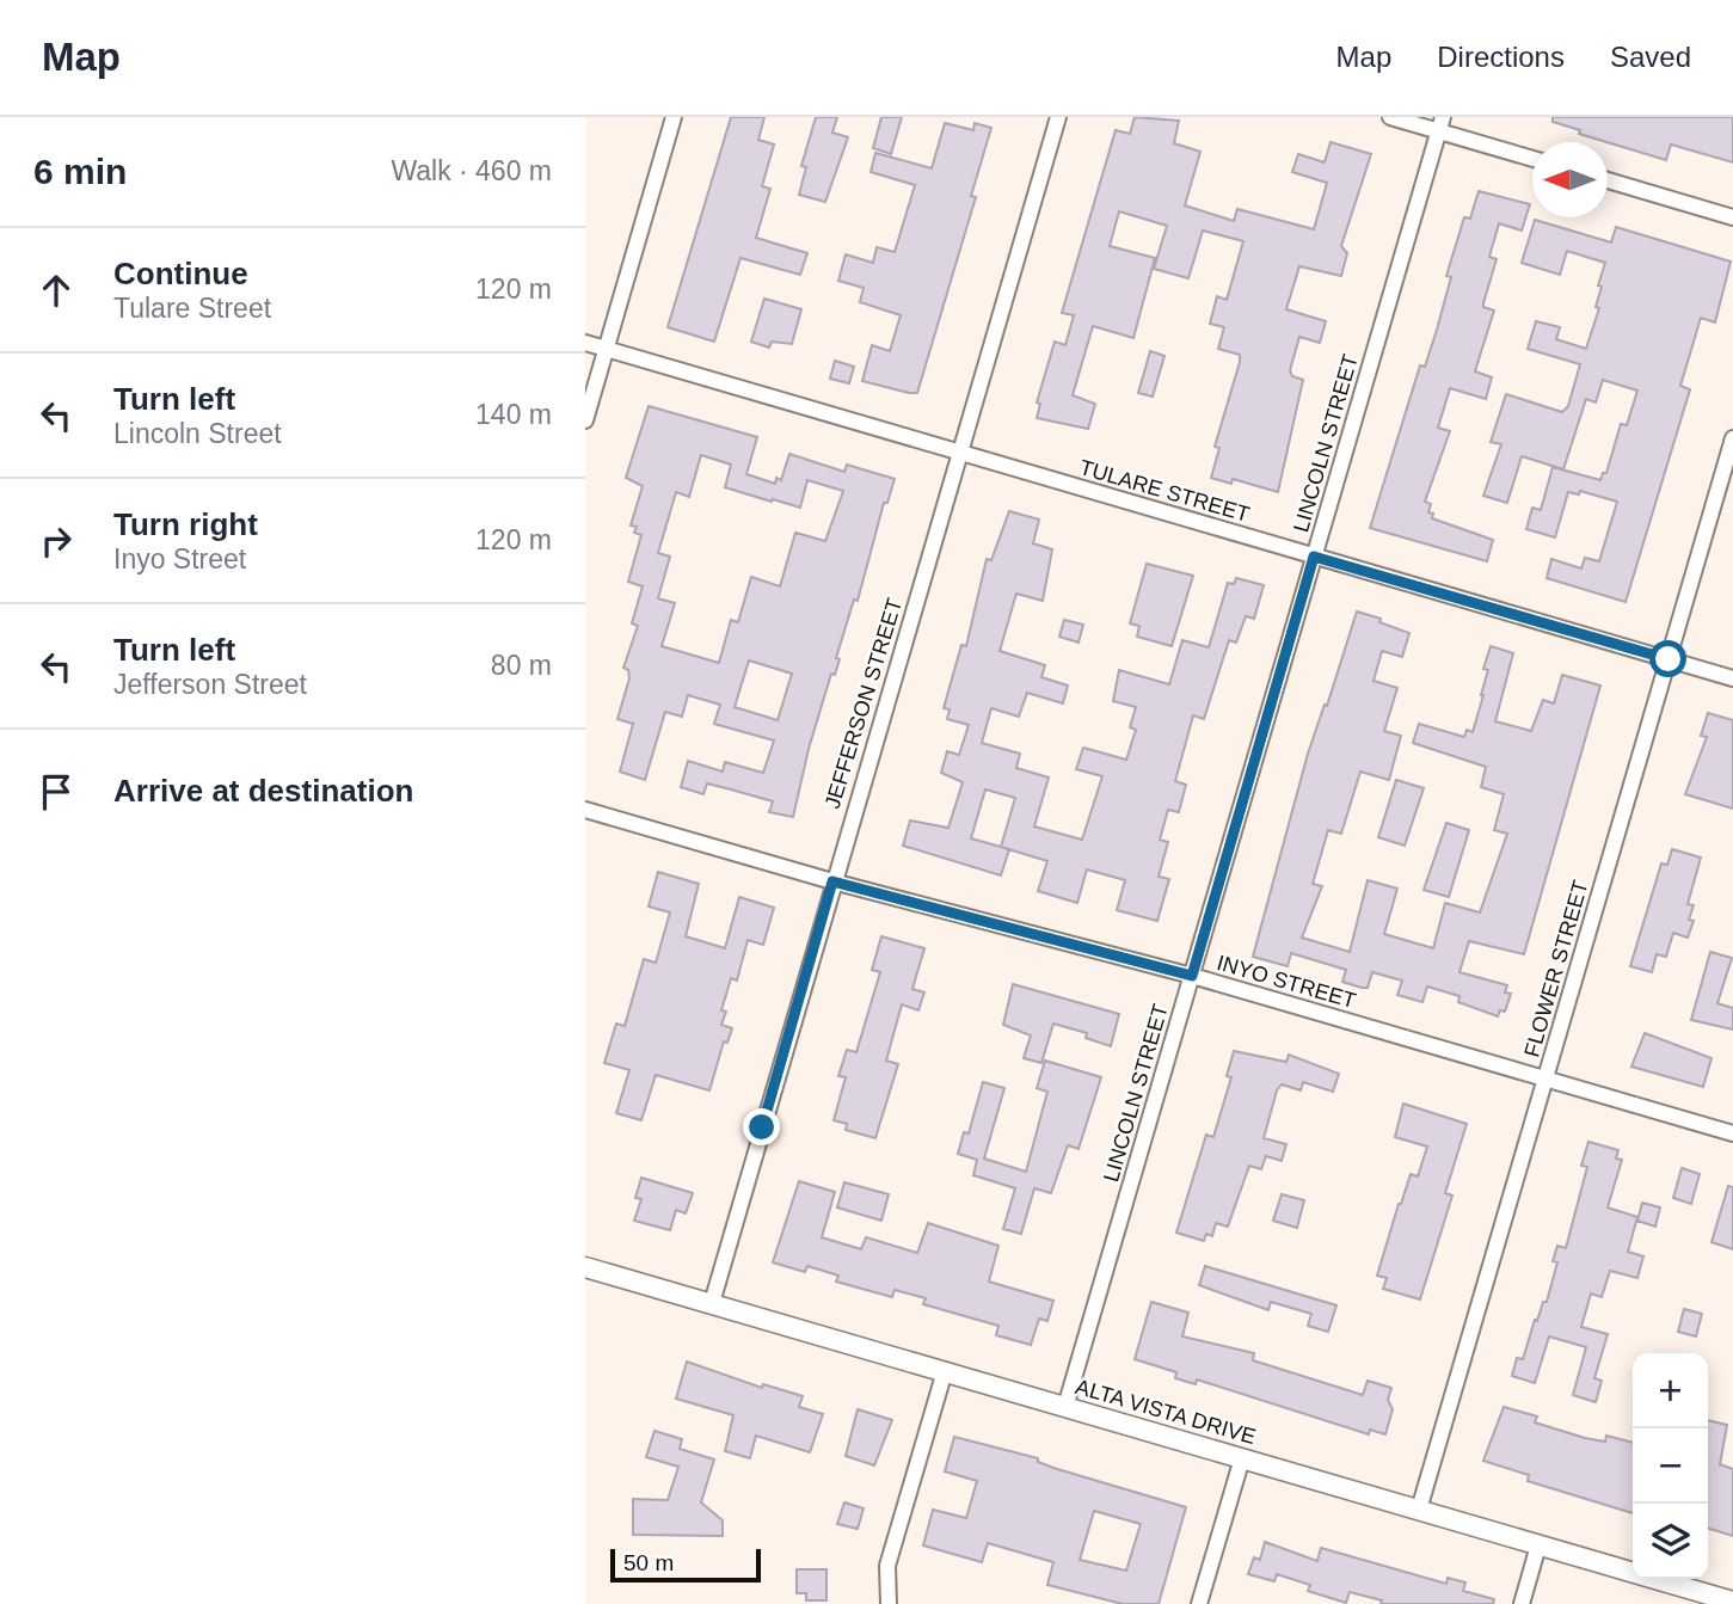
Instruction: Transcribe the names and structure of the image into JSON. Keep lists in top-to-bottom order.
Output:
{
  "streets": {
    "street": [
      "LINCOLN STREET",
      "TULARE STREET",
      "JEFFERSON STREET",
      "FLOWER STREET",
      "INYO STREET",
      "ALTA VISTA DRIVE"
    ]
  },
  "crossings": [
    ["LINCOLN STREET", "TULARE STREET"],
    ["LINCOLN STREET", "INYO STREET"],
    ["LINCOLN STREET", "ALTA VISTA DRIVE"],
    ["TULARE STREET", "JEFFERSON STREET"],
    ["TULARE STREET", "FLOWER STREET"],
    ["JEFFERSON STREET", "INYO STREET"],
    ["JEFFERSON STREET", "ALTA VISTA DRIVE"],
    ["FLOWER STREET", "INYO STREET"],
    ["FLOWER STREET", "ALTA VISTA DRIVE"]
  ],
  "scale_bar": "50 m",
  "north": "left",
  "page": {
    "header": "Map",
    "nav": ["Map", "Directions", "Saved"],
    "heading": ["6 min", "Walk · 460 m"],
    "list": [
      ["Continue", "Tulare Street", "120 m"],
      ["Turn left", "Lincoln Street", "140 m"],
      ["Turn right", "Inyo Street", "120 m"],
      ["Turn left", "Jefferson Street", "80 m"],
      "Arrive at destination"
    ],
    "map_buttons": ["+", "−"],
    "scale": "50 m"
  }
}
